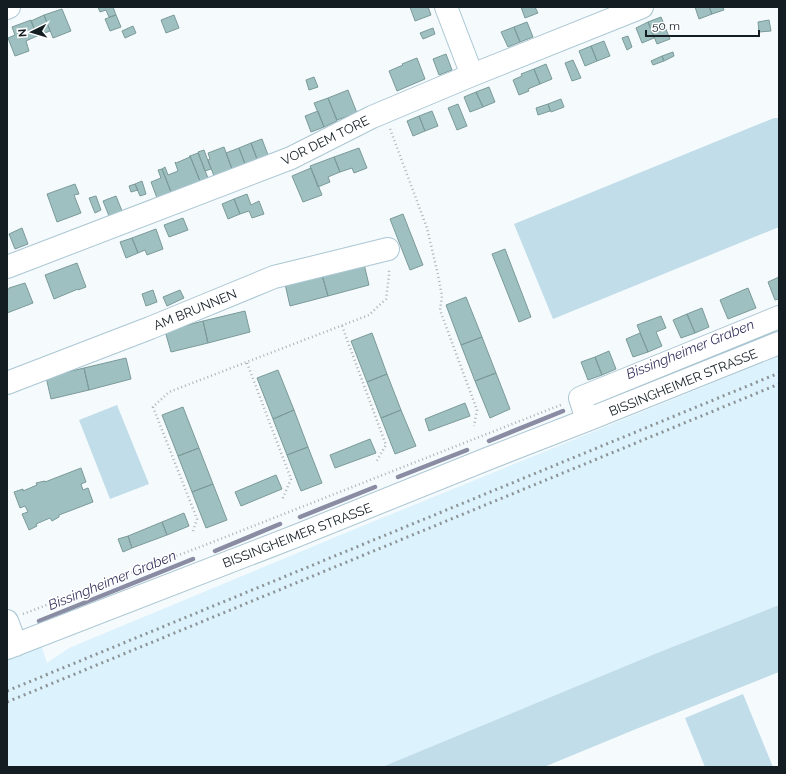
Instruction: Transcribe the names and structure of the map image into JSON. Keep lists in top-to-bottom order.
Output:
{
  "streets": {
    "street": ["VOR DEM TORE", "AM BRUNNEN", "BISSINGHEIMER STRASSE"]
  },
  "water": ["Bissingheimer Graben"],
  "scale_bar": "50 m",
  "north": "left"
}
